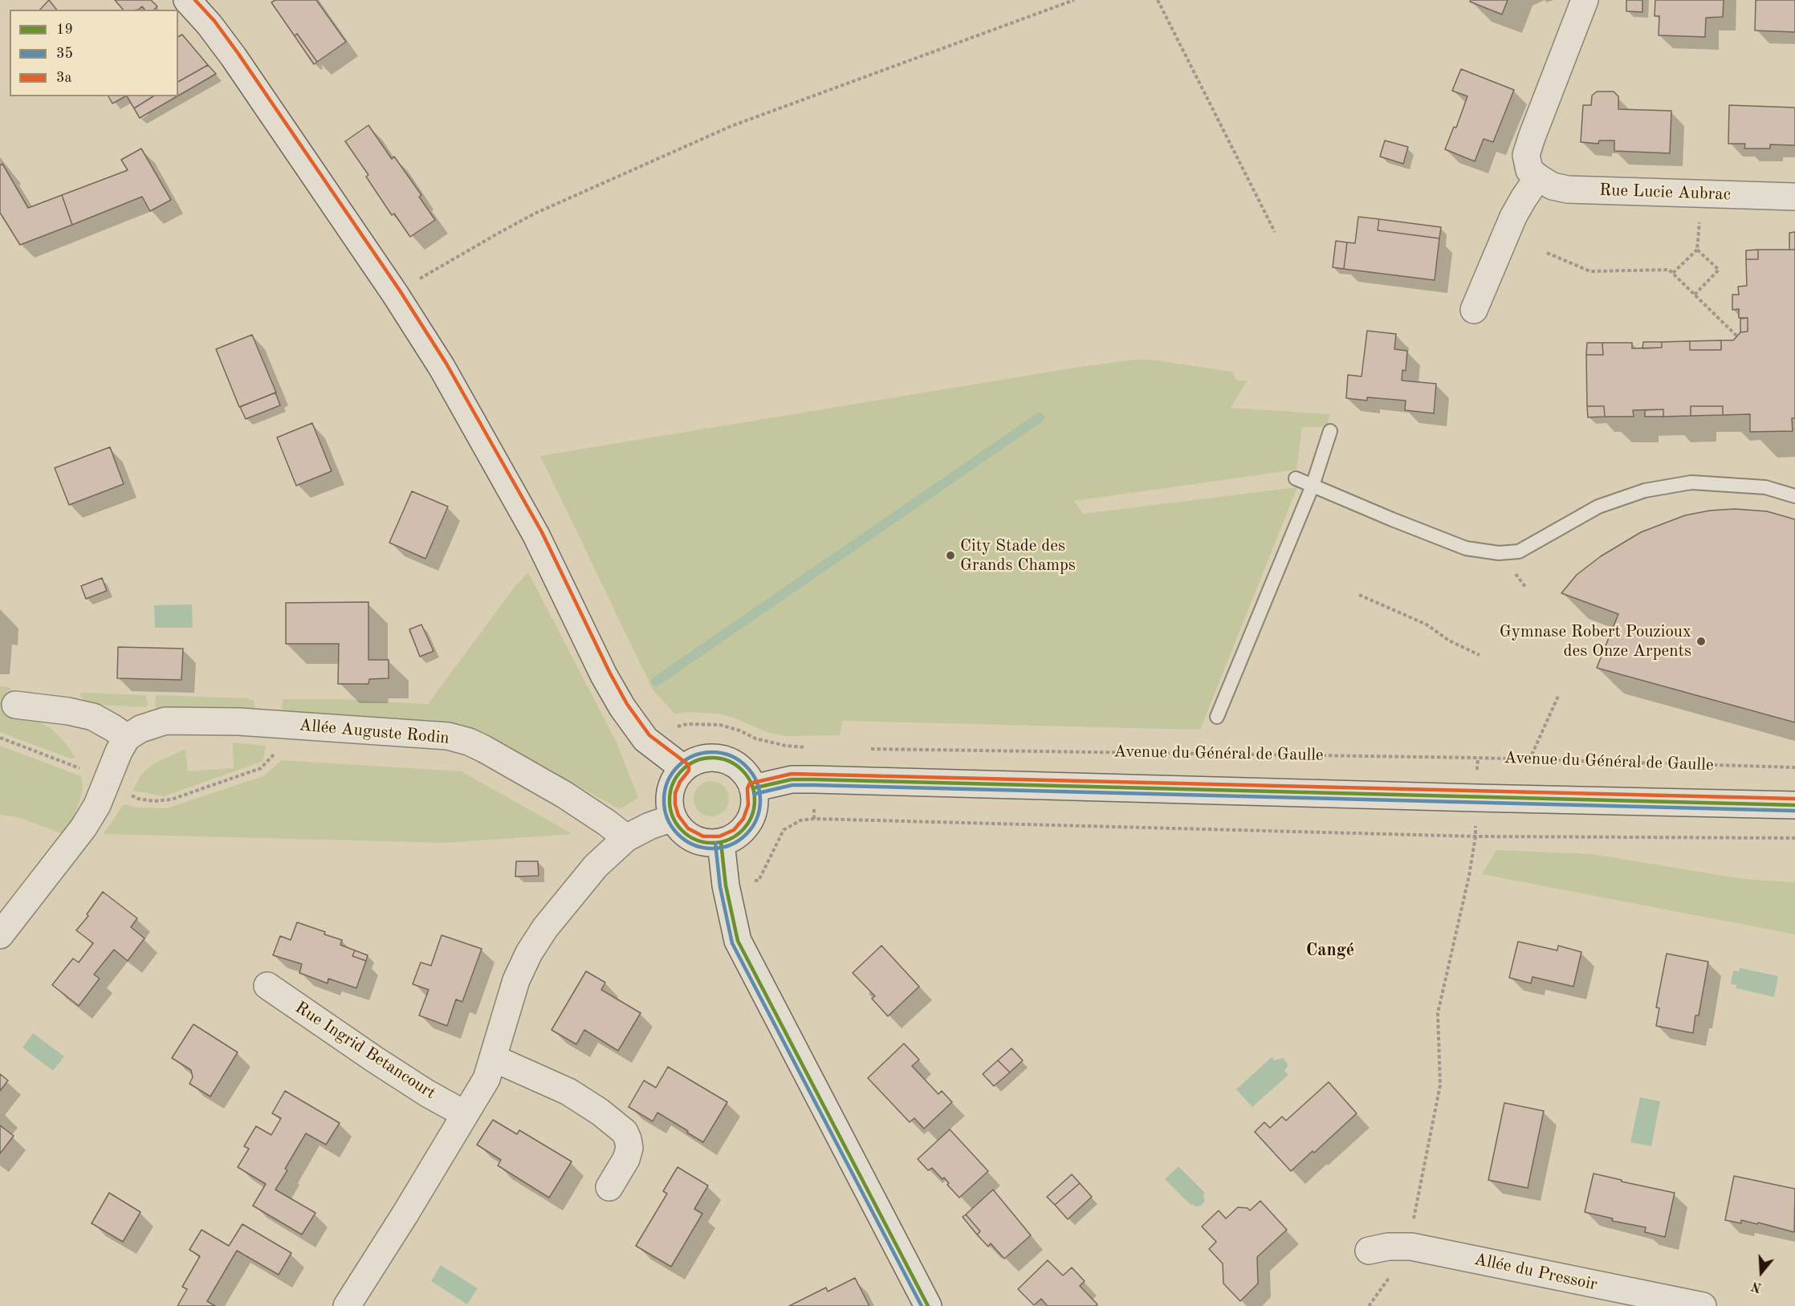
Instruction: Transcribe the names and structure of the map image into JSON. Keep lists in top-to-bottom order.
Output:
{
  "streets": {
    "street": [
      "Rue Lucie Aubrac",
      "Allée Auguste Rodin",
      "Rue Ingrid Betancourt",
      "Allée du Pressoir"
    ],
    "path": ["Avenue du Général de Gaulle"]
  },
  "districts": ["Cangé"],
  "places": ["City Stade des Grands Champs", "Gymnase Robert Pouzioux des Onze Arpents"],
  "lines": ["transit line 3a", "transit line 35", "transit line 19"],
  "legend": ["19", "35", "3a"],
  "north": "bottom"
}
